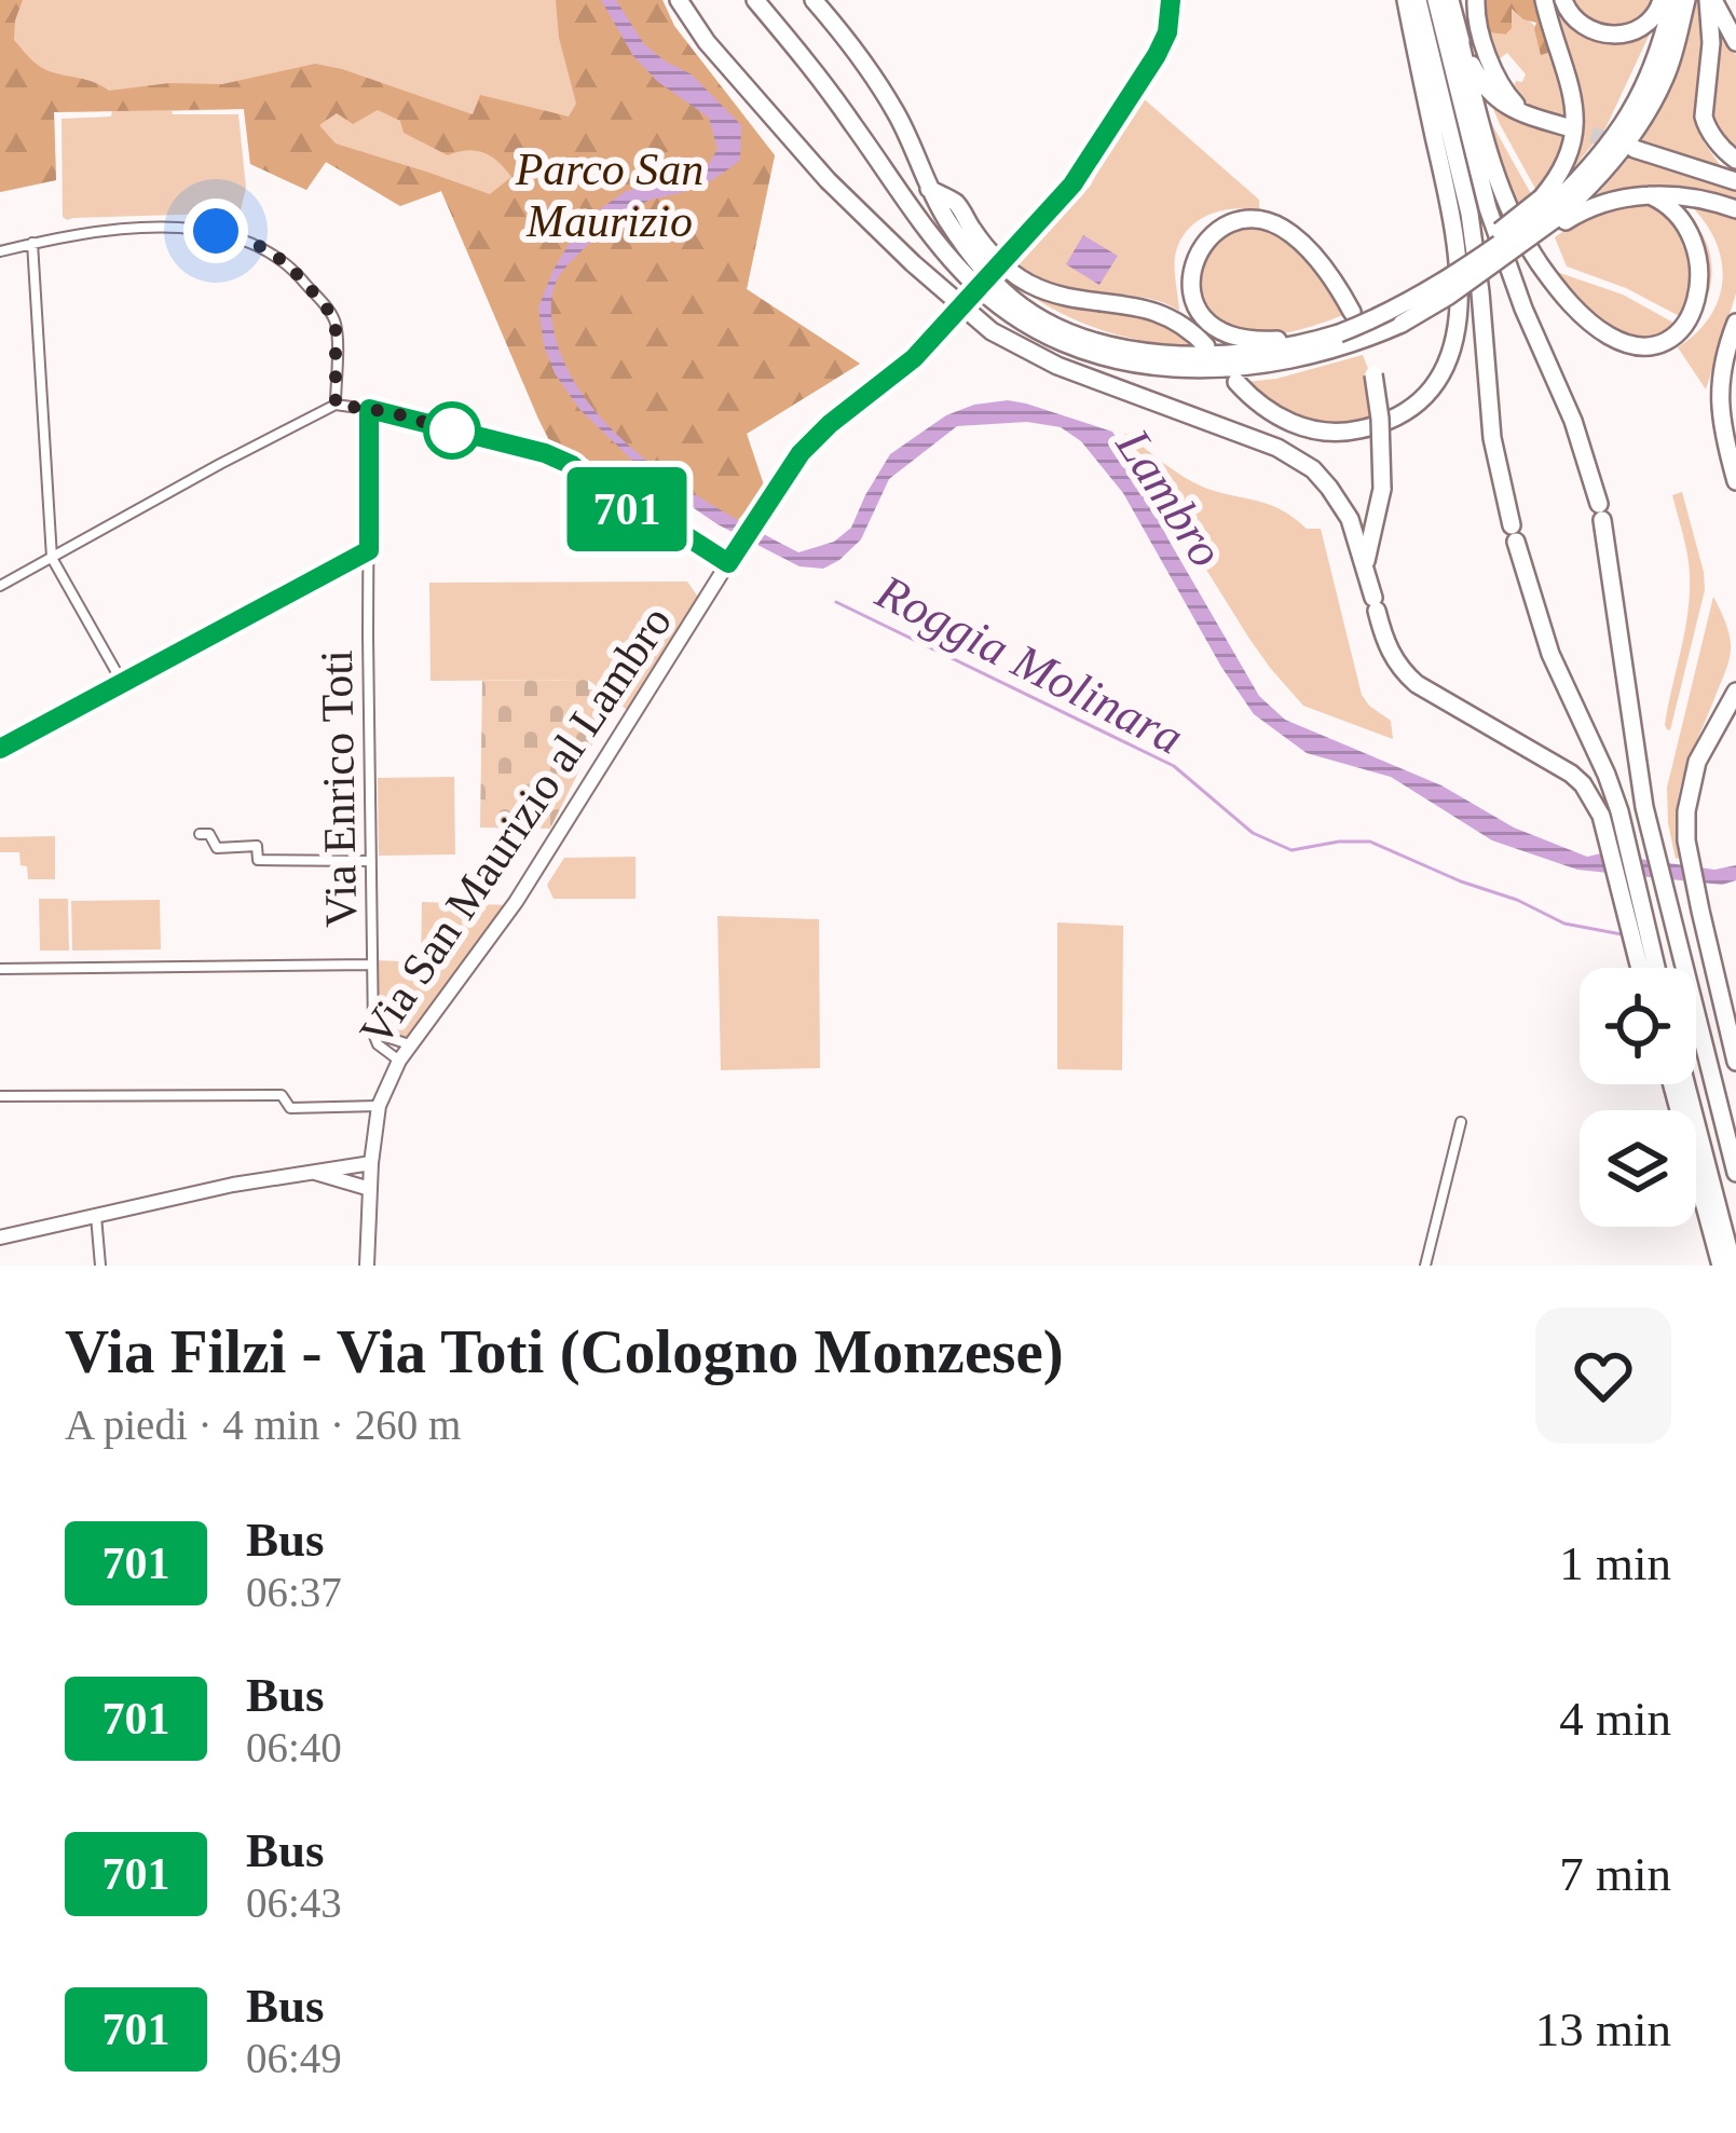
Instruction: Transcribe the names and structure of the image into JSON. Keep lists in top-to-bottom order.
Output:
{
  "streets": {
    "main road": ["Via San Maurizio al Lambro"],
    "street": ["Via Enrico Toti"]
  },
  "crossings": [
    ["Via Enrico Toti", "Via San Maurizio al Lambro"]
  ],
  "water": ["Lambro", "Roggia Molinara"],
  "parks": ["Parco San Maurizio"],
  "lines": ["bus line 701"],
  "page": {
    "on_map": "701",
    "heading": ["Via Filzi - Via Toti (Cologno Monzese)", "A piedi · 4 min · 260 m"],
    "list": [
      {
        "mark": "701",
        "name": "Bus",
        "note": "06:37",
        "value": "1 min"
      },
      {
        "mark": "701",
        "name": "Bus",
        "note": "06:40",
        "value": "4 min"
      },
      {
        "mark": "701",
        "name": "Bus",
        "note": "06:43",
        "value": "7 min"
      },
      {
        "mark": "701",
        "name": "Bus",
        "note": "06:49",
        "value": "13 min"
      }
    ]
  }
}
